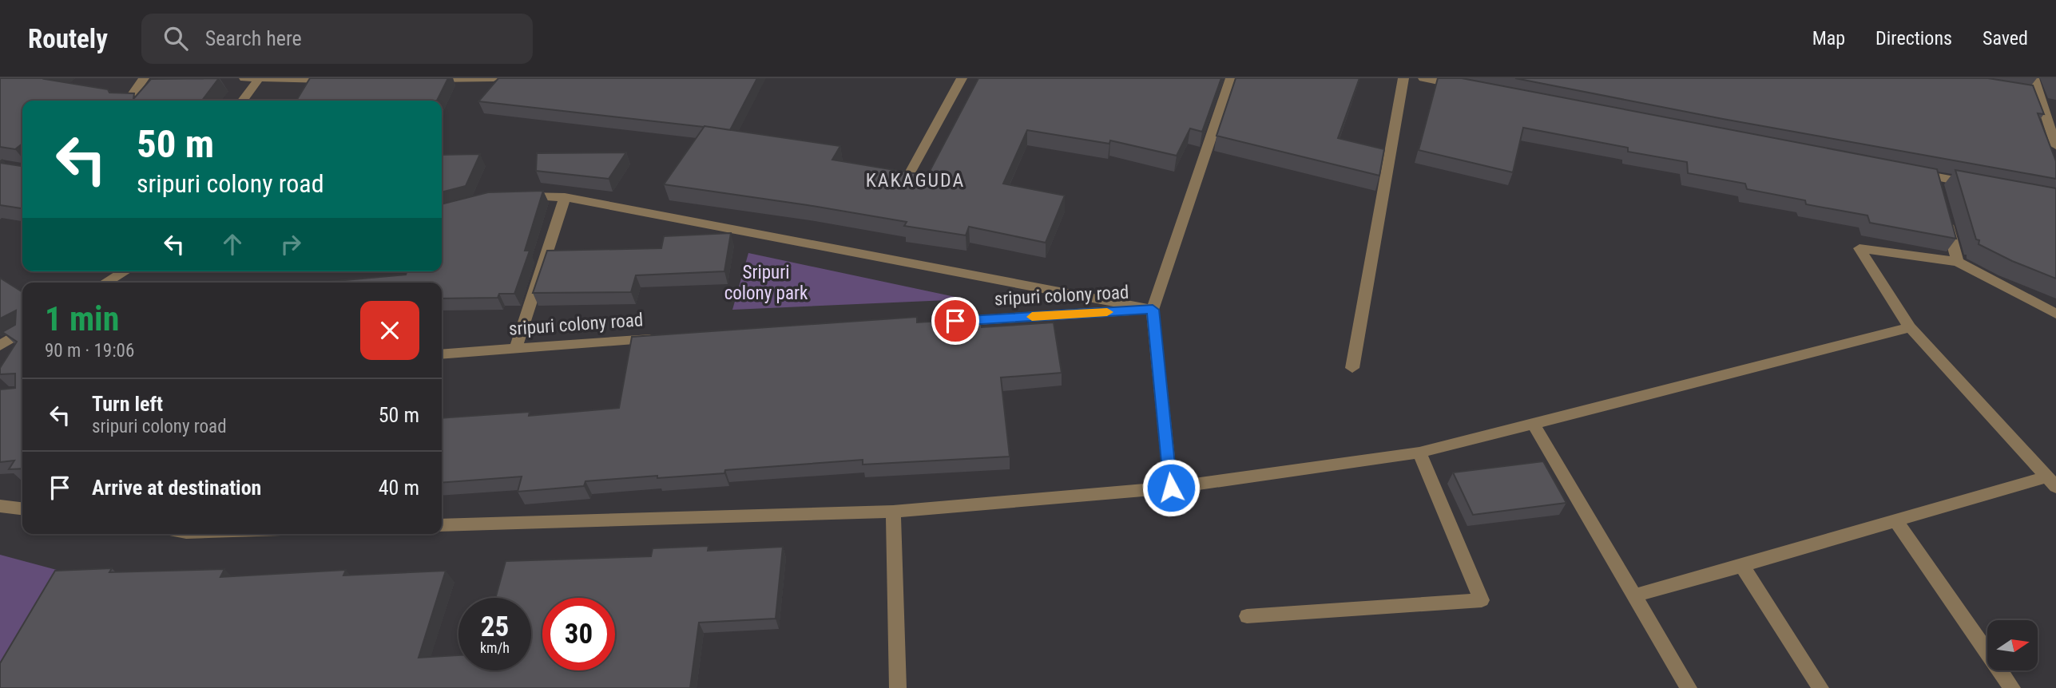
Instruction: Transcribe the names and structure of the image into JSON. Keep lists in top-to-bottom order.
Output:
{
  "streets": {
    "street": ["sripuri colony road"]
  },
  "districts": ["KAKAGUDA"],
  "parks": ["Sripuri colony park"],
  "north": "right",
  "page": {
    "header": "Routely",
    "search": "Search here",
    "nav": ["Map", "Directions", "Saved"],
    "turn": ["50 m", "sripuri colony road"],
    "heading": ["1 min", "90 m · 19:06"],
    "list": [
      {
        "name": "Turn left",
        "note": "sripuri colony road",
        "value": "50 m"
      },
      {
        "name": "Arrive at destination",
        "value": "40 m"
      }
    ],
    "speed": "25 km/h",
    "limit": "30"
  }
}
